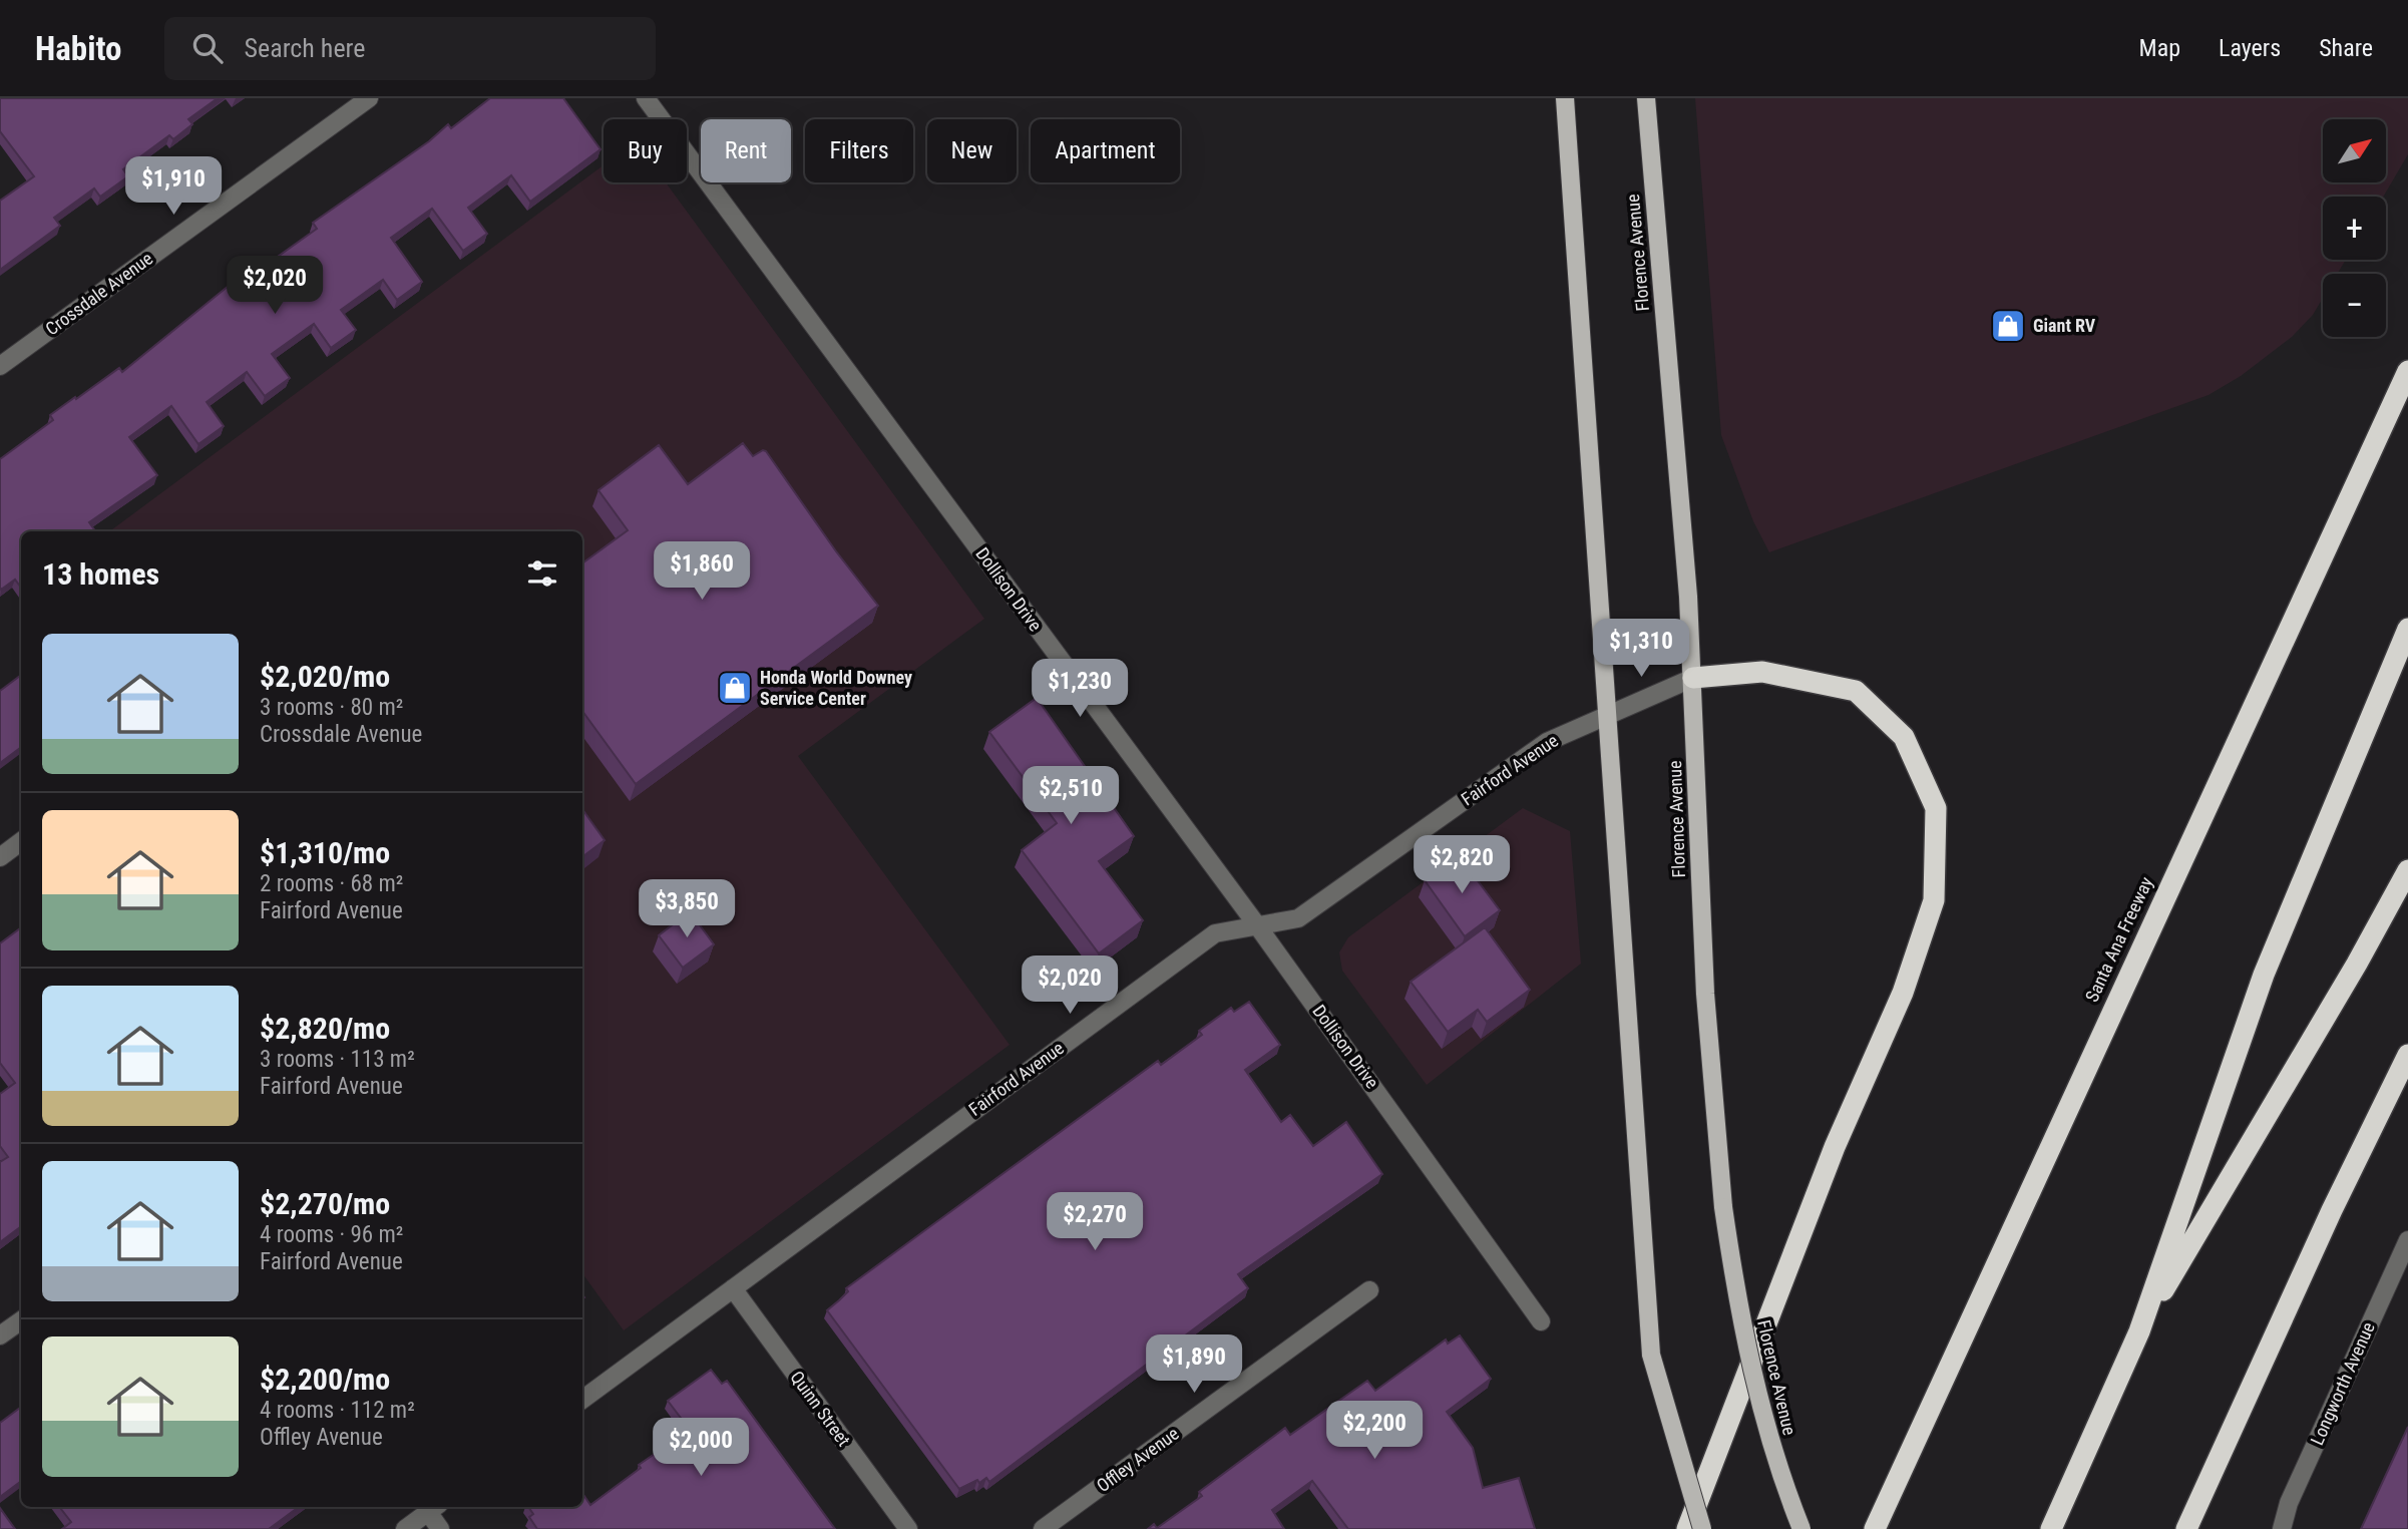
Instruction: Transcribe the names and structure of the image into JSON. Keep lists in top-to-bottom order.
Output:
{
  "streets": {
    "highway": ["Santa Ana Freeway"],
    "main road": ["Florence Avenue"],
    "street": [
      "Crossdale Avenue",
      "Dollison Drive",
      "Fairford Avenue",
      "Longworth Avenue",
      "Quinn Street",
      "Offley Avenue"
    ]
  },
  "crossings": [
    ["Florence Avenue", "Fairford Avenue"],
    ["Dollison Drive", "Fairford Avenue"],
    ["Fairford Avenue", "Quinn Street"]
  ],
  "places": {
    "shop": ["Giant RV", "Honda World Downey Service Center"]
  },
  "north": "top right",
  "page": {
    "header": "Habito",
    "search": "Search here",
    "nav": ["Map", "Layers", "Share"],
    "map_buttons": ["+", "−"],
    "chip": [
      "Buy",
      "Rent",
      "Filters",
      "New",
      "Apartment"
    ],
    "price": [
      "$1,910",
      "$2,020",
      "$1,860",
      "$1,310",
      "$1,230",
      "$2,510",
      "$2,820",
      "$3,850",
      "$2,020",
      "$2,270",
      "$1,890",
      "$2,200",
      "$2,000"
    ],
    "heading": "13 homes",
    "list": [
      {
        "name": "$2,020/mo",
        "note": "3 rooms · 80 m² · Crossdale Avenue"
      },
      {
        "name": "$1,310/mo",
        "note": "2 rooms · 68 m² · Fairford Avenue"
      },
      {
        "name": "$2,820/mo",
        "note": "3 rooms · 113 m² · Fairford Avenue"
      },
      {
        "name": "$2,270/mo",
        "note": "4 rooms · 96 m² · Fairford Avenue"
      },
      {
        "name": "$2,200/mo",
        "note": "4 rooms · 112 m² · Offley Avenue"
      }
    ]
  }
}
